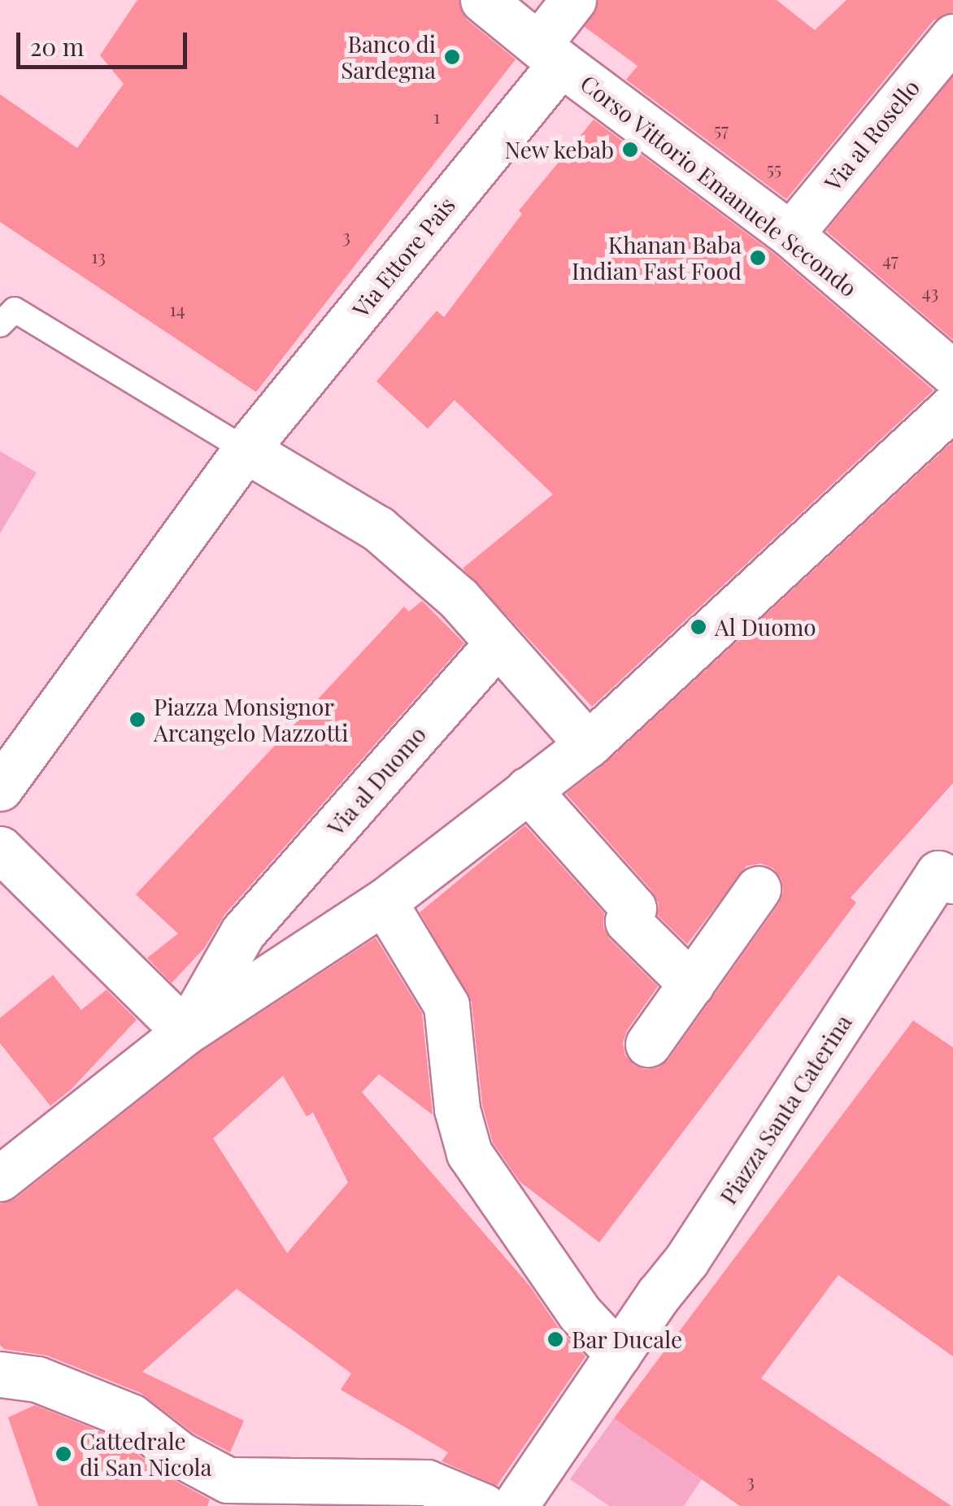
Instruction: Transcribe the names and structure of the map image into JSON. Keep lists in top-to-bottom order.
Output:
{
  "streets": {
    "street": [
      "Via al Rosello",
      "Corso Vittorio Emanuele Secondo",
      "Via Ettore Pais",
      "Via al Duomo",
      "Piazza Santa Caterina"
    ]
  },
  "crossings": [
    ["Via al Rosello", "Corso Vittorio Emanuele Secondo"],
    ["Corso Vittorio Emanuele Secondo", "Via Ettore Pais"]
  ],
  "places": [
    "Banco di Sardegna",
    "New kebab",
    "Khanan Baba Indian Fast Food",
    "Al Duomo",
    "Piazza Monsignor Arcangelo Mazzotti",
    "Bar Ducale",
    "Cattedrale di San Nicola"
  ],
  "house_numbers": [
    "1",
    "57",
    "55",
    "3",
    "13",
    "47",
    "43",
    "14",
    "3"
  ],
  "scale_bar": "20 m"
}
